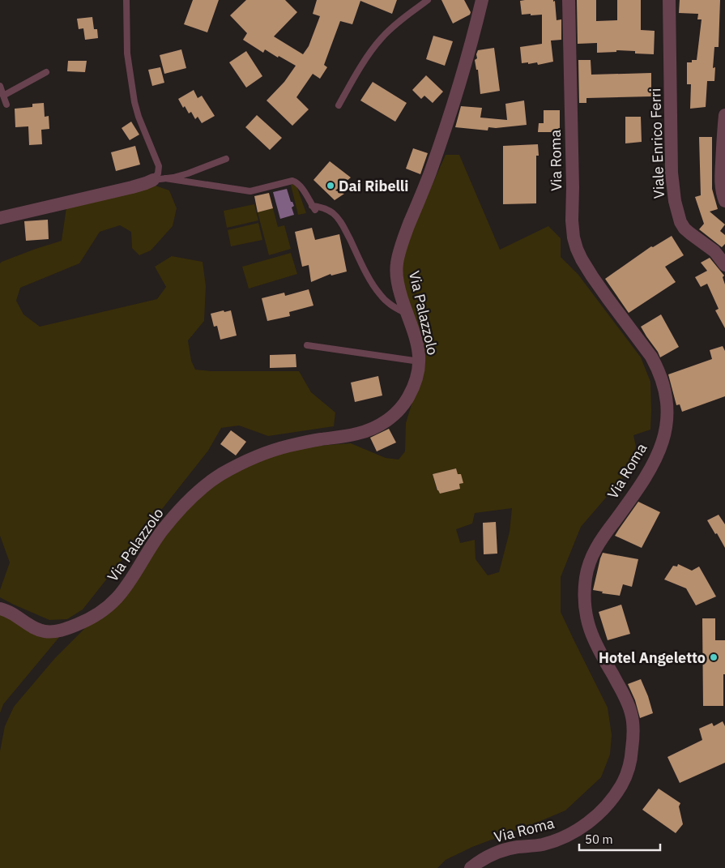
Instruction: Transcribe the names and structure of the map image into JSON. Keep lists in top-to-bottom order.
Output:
{
  "streets": {
    "street": ["Viale Enrico Ferri", "Via Roma", "Via Palazzolo"]
  },
  "places": ["Dai Ribelli", "Hotel Angeletto"],
  "scale_bar": "50 m"
}
